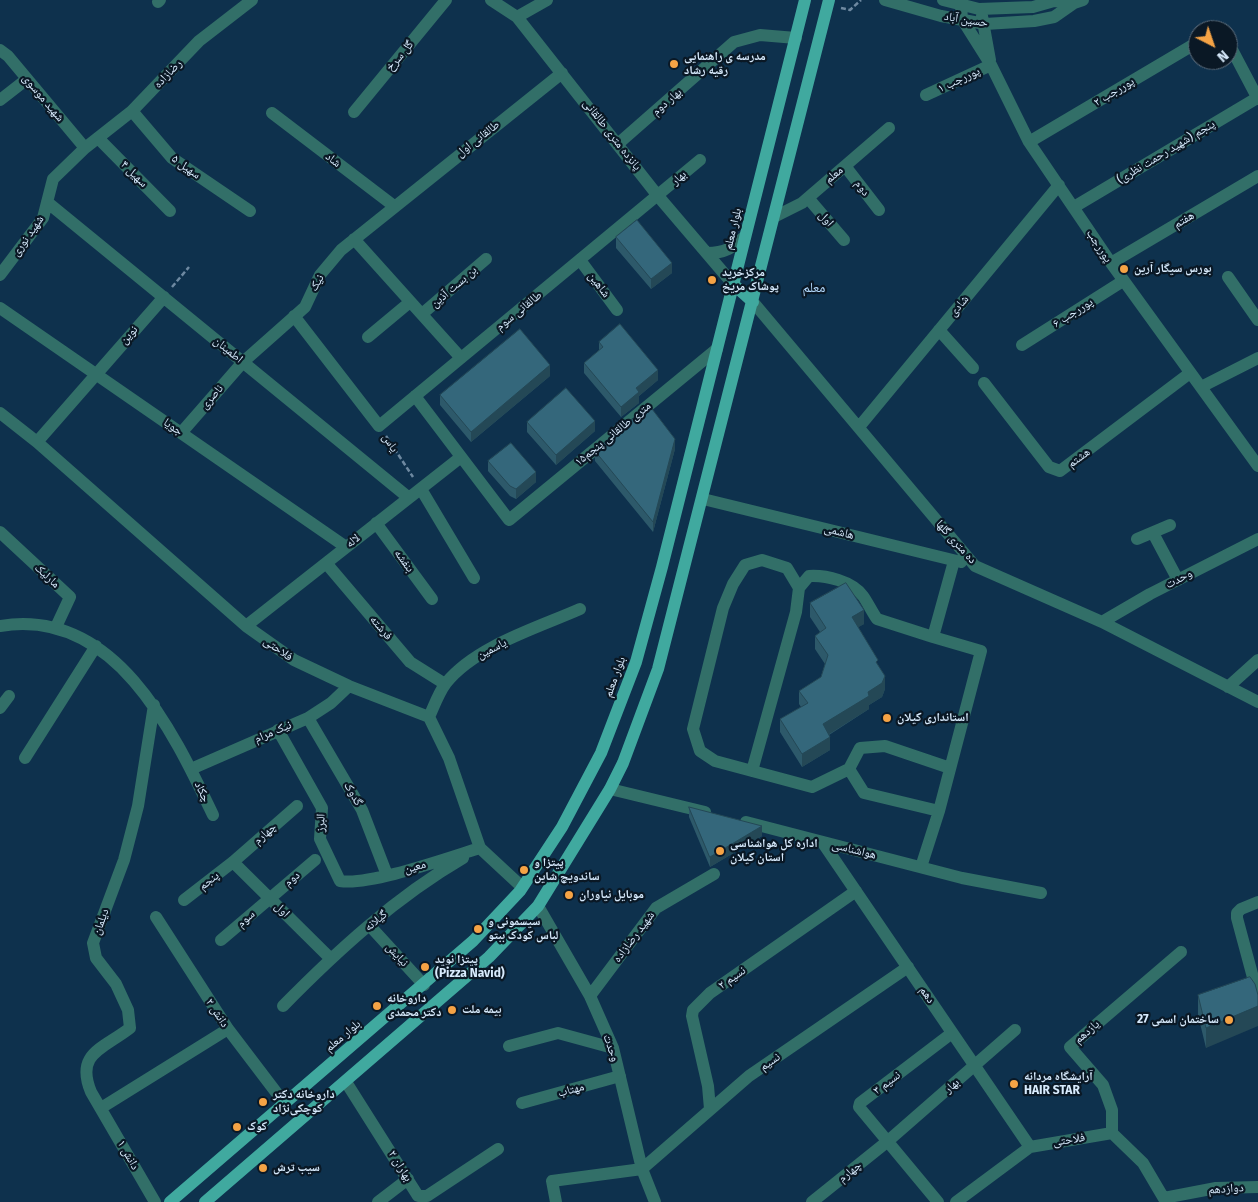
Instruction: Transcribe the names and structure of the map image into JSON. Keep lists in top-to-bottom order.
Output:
{
  "streets": {
    "main road": ["بلوار معلم"],
    "street": [
      "حسین آباد",
      "گل سرخ",
      "رضازاده",
      "پوررجب ۱",
      "پوررجب ۲",
      "شهید موسوی",
      "بهار دوم",
      "پانزده متری طالقانی",
      "طالقانی اول",
      "پنجم (شهید رحمت نظری)",
      "شاد",
      "سهیل ۵",
      "سهیل ۴",
      "معلم",
      "بهار",
      "دوم",
      "اول",
      "هفتم",
      "شهید نوری",
      "پوررجب",
      "نیک",
      "شاهین",
      "بن بست آذین",
      "شادی",
      "طالقانی سوم",
      "پوررجب ۶",
      "نوین",
      "اطمینان",
      "ناصری",
      "جویا",
      "۱۵متری طالقانی پنجم",
      "یاس",
      "هشتم",
      "هاشمی",
      "لاله",
      "ده متری گلها",
      "بنفشه",
      "مارلیک",
      "وحدت",
      "فرشته",
      "فلاحتی",
      "یاسمین",
      "نیک مرام",
      "چکاد",
      "گدوک",
      "البرز",
      "چهارم",
      "هواشناسی",
      "معین",
      "پنجم",
      "سوم",
      "گیلانه",
      "دیلمان",
      "شهید رضازاده",
      "نیایش",
      "نسیم ٢",
      "دهم",
      "دانش ۲",
      "یازدهم",
      "نسیم",
      "نسیم ۳",
      "مهتاب",
      "دانش ۱",
      "بهاران ۲",
      "دوازدهم"
    ]
  },
  "crossings": [
    ["حسین آباد", "پوررجب"],
    ["رضازاده", "شهید موسوی"],
    ["رضازاده", "سهیل ۵"],
    ["رضازاده", "سهیل ۴"],
    ["رضازاده", "شهید نوری"],
    ["پوررجب ۱", "پوررجب"],
    ["پوررجب ۲", "پوررجب"],
    ["شهید موسوی", "شهید نوری"],
    ["بهار دوم", "پانزده متری طالقانی"],
    ["بهار دوم", "بلوار معلم"],
    ["پانزده متری طالقانی", "طالقانی اول"],
    ["پانزده متری طالقانی", "بهار"],
    ["پانزده متری طالقانی", "بلوار معلم"],
    ["پانزده متری طالقانی", "طالقانی سوم"],
    ["طالقانی اول", "شاد"],
    ["طالقانی اول", "نیک"],
    ["پنجم (شهید رحمت نظری)", "پوررجب"],
    ["شاد", "نیک"],
    ["معلم", "دوم"],
    ["معلم", "اول"],
    ["بهار", "طالقانی سوم"],
    ["بهار", "چهارم"],
    ["بهار", "دهم"],
    ["بهار", "نسیم ۳"],
    ["دوم", "اول"],
    ["دوم", "سوم"],
    ["اول", "چهارم"],
    ["اول", "پنجم"],
    ["اول", "سوم"],
    ["اول", "گیلانه"],
    ["هفتم", "پوررجب"],
    ["بلوار معلم", "۱۵متری طالقانی پنجم"],
    ["بلوار معلم", "نیایش"],
    ["بلوار معلم", "دانش ۲"],
    ["شهید نوری", "اطمینان"],
    ["پوررجب", "شادی"],
    ["پوررجب", "پوررجب ۶"],
    ["پوررجب", "هشتم"],
    ["نیک", "اطمینان"],
    ["نیک", "ناصری"],
    ["نیک", "یاس"],
    ["شاهین", "طالقانی سوم"],
    ["شادی", "ده متری گلها"],
    ["طالقانی سوم", "یاس"],
    ["نوین", "اطمینان"],
    ["نوین", "جویا"],
    ["نوین", "فلاحتی"],
    ["اطمینان", "ناصری"],
    ["اطمینان", "لاله"],
    ["ناصری", "جویا"],
    ["جویا", "لاله"],
    ["۱۵متری طالقانی پنجم", "لاله"],
    ["یاس", "لاله"],
    ["هاشمی", "ده متری گلها"],
    ["لاله", "بنفشه"],
    ["لاله", "فرشته"],
    ["لاله", "فلاحتی"],
    ["ده متری گلها", "وحدت"],
    ["مارلیک", "چکاد"],
    ["وحدت", "شهید رضازاده"],
    ["وحدت", "نسیم"],
    ["وحدت", "مهتاب"],
    ["فرشته", "یاسمین"],
    ["فلاحتی", "یاسمین"],
    ["فلاحتی", "نیک مرام"],
    ["فلاحتی", "دهم"],
    ["فلاحتی", "یازدهم"],
    ["نیک مرام", "چکاد"],
    ["نیک مرام", "گدوک"],
    ["نیک مرام", "البرز"],
    ["چکاد", "دیلمان"],
    ["گدوک", "معین"],
    ["البرز", "معین"],
    ["چهارم", "پنجم"],
    ["چهارم", "نسیم ۳"],
    ["هواشناسی", "دهم"],
    ["معین", "گیلانه"],
    ["گیلانه", "نیایش"],
    ["دیلمان", "دانش ۱"],
    ["نسیم ٢", "دهم"],
    ["نسیم ٢", "نسیم"],
    ["دهم", "نسیم"],
    ["دهم", "نسیم ۳"]
  ],
  "districts": ["معلم"],
  "places": [
    "مدرسه ی راهنمایی رقیه رشاد",
    "بورس سیگار آرین",
    "مرکزخرید پوشاک مریخ",
    "استانداری گیلان",
    "اداره کل هواشناسی استان گیلان",
    "پیتزا و ساندویچ شاین",
    "موبایل نیاوران",
    "سیسمونی و لباس کودک ببتو",
    "پیتزا نوید (Pizza Navid)",
    "داروخانه دکتر محمدی",
    "بیمه ملت",
    "ساختمان اسمی 27",
    "آرایشگاه مردانه HAIR STAR",
    "داروخانه دکتر کوچکی‌نژاد",
    "کوک",
    "سیب ترش"
  ],
  "north": "bottom right"
}
